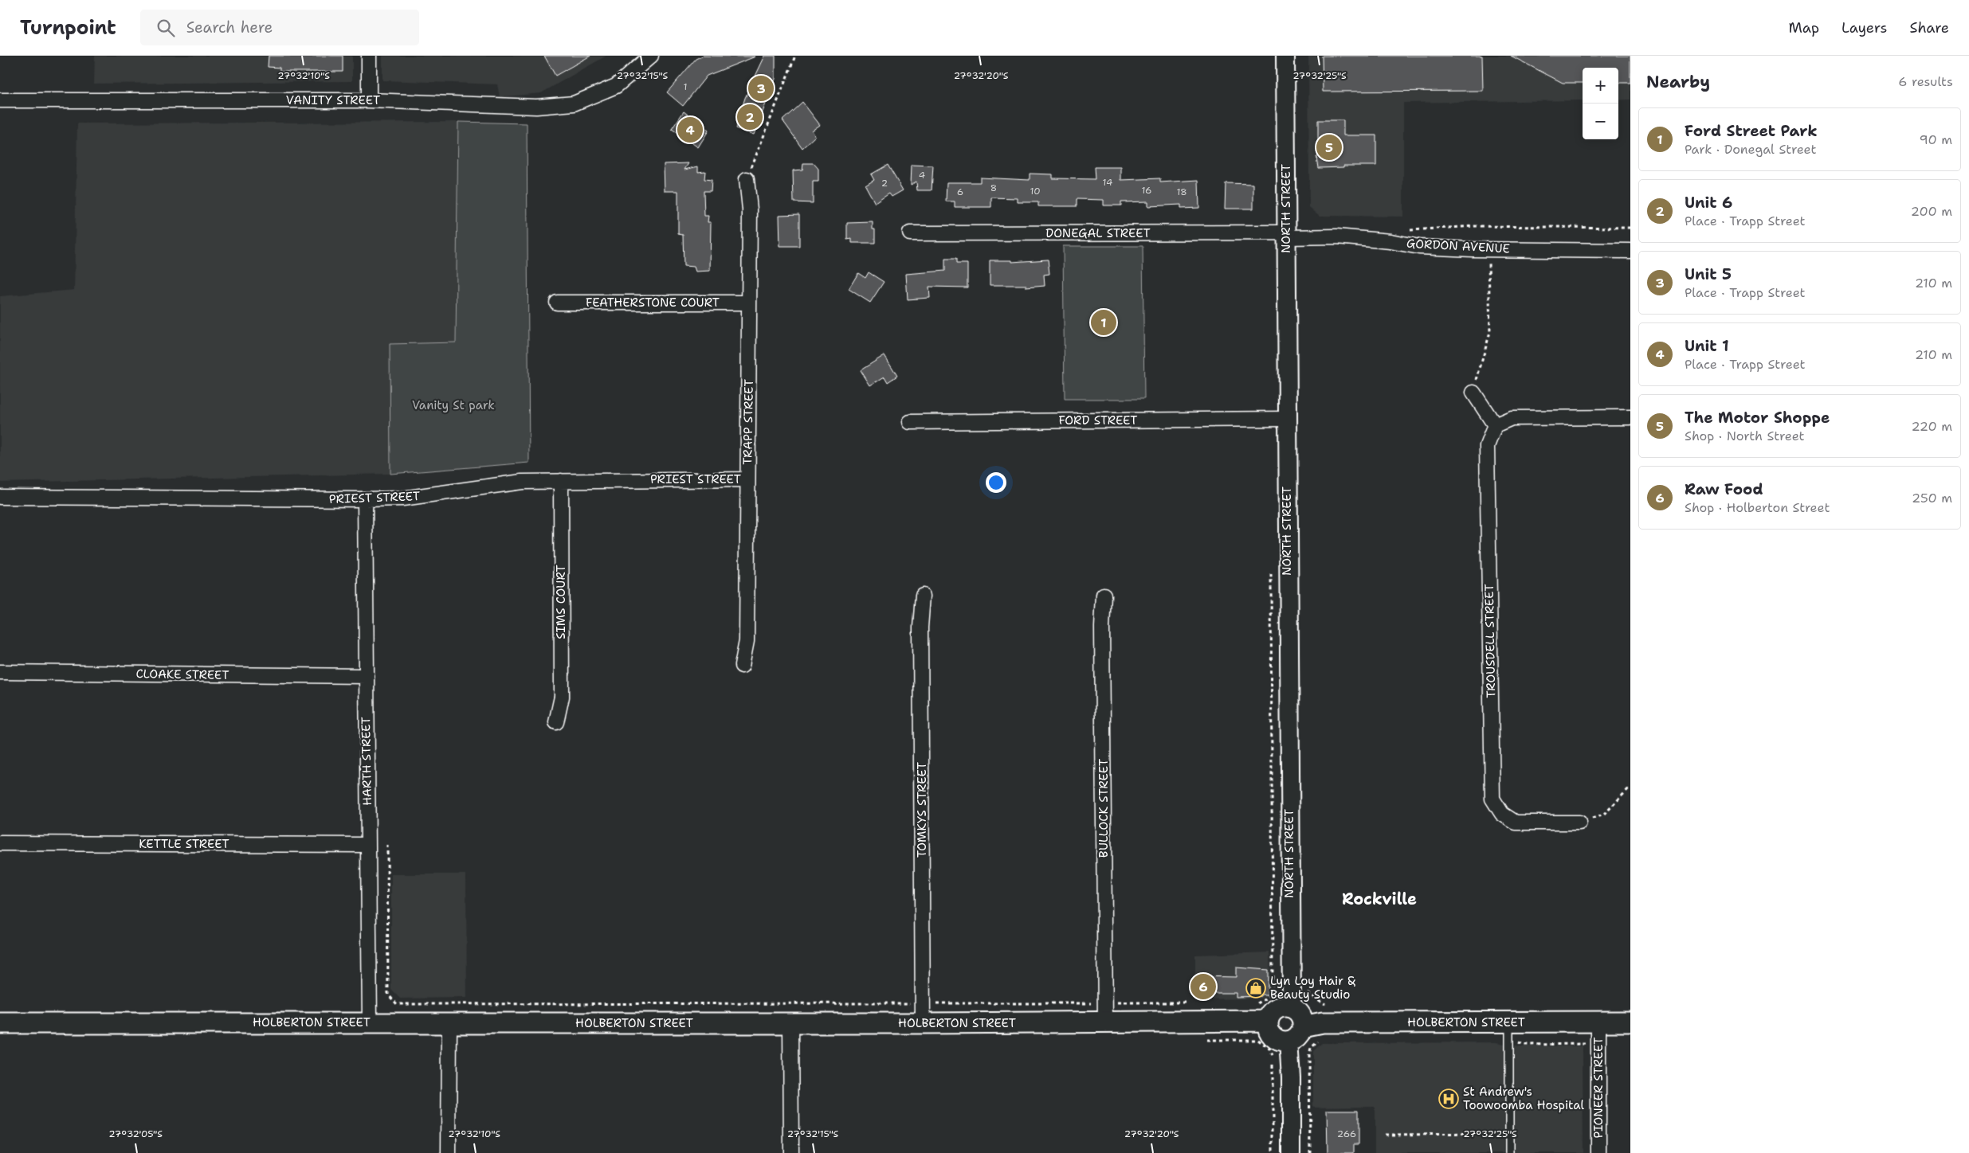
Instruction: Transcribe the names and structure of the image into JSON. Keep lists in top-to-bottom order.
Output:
{
  "streets": {
    "main road": ["HOLBERTON STREET"],
    "street": [
      "VANITY STREET",
      "NORTH STREET",
      "DONEGAL STREET",
      "GORDON AVENUE",
      "FEATHERSTONE COURT",
      "FORD STREET",
      "TRAPP STREET",
      "PRIEST STREET",
      "SIMS COURT",
      "TROUSDELL STREET",
      "CLOAKE STREET",
      "HARTH STREET",
      "BULLOCK STREET",
      "TOMKYS STREET",
      "KETTLE STREET",
      "PIONEER STREET"
    ]
  },
  "crossings": [
    ["NORTH STREET", "DONEGAL STREET"],
    ["NORTH STREET", "GORDON AVENUE"],
    ["NORTH STREET", "FORD STREET"],
    ["NORTH STREET", "HOLBERTON STREET"],
    ["DONEGAL STREET", "GORDON AVENUE"],
    ["FEATHERSTONE COURT", "TRAPP STREET"],
    ["TRAPP STREET", "PRIEST STREET"],
    ["PRIEST STREET", "SIMS COURT"],
    ["PRIEST STREET", "HARTH STREET"],
    ["CLOAKE STREET", "HARTH STREET"],
    ["HARTH STREET", "KETTLE STREET"],
    ["HARTH STREET", "HOLBERTON STREET"],
    ["BULLOCK STREET", "HOLBERTON STREET"],
    ["TOMKYS STREET", "HOLBERTON STREET"],
    ["HOLBERTON STREET", "PIONEER STREET"]
  ],
  "districts": ["Rockville"],
  "parks": ["Vanity St park"],
  "places": {
    "shop": ["Lyn Loy Hair & Beauty Studio"],
    "hospital": ["St Andrew's Toowoomba Hospital"]
  },
  "house_numbers": [
    "1",
    "4",
    "14",
    "2",
    "8",
    "16",
    "10",
    "6",
    "18",
    "266"
  ],
  "page": {
    "header": "Turnpoint",
    "search": "Search here",
    "nav": ["Map", "Layers", "Share"],
    "heading": ["Nearby", "6 results"],
    "map_buttons": ["+", "−"],
    "pins": [
      "3",
      "2",
      "4",
      "5",
      "1",
      "6"
    ],
    "list": [
      {
        "mark": "1",
        "name": "Ford Street Park",
        "note": "Park · Donegal Street",
        "value": "90 m"
      },
      {
        "mark": "2",
        "name": "Unit 6",
        "note": "Place · Trapp Street",
        "value": "200 m"
      },
      {
        "mark": "3",
        "name": "Unit 5",
        "note": "Place · Trapp Street",
        "value": "210 m"
      },
      {
        "mark": "4",
        "name": "Unit 1",
        "note": "Place · Trapp Street",
        "value": "210 m"
      },
      {
        "mark": "5",
        "name": "The Motor Shoppe",
        "note": "Shop · North Street",
        "value": "220 m"
      },
      {
        "mark": "6",
        "name": "Raw Food",
        "note": "Shop · Holberton Street",
        "value": "250 m"
      }
    ]
  },
  "coordinates": [
    "27°32'10\"S",
    "27°32'15\"S",
    "27°32'20\"S",
    "27°32'25\"S",
    "27°32'05\"S"
  ]
}
